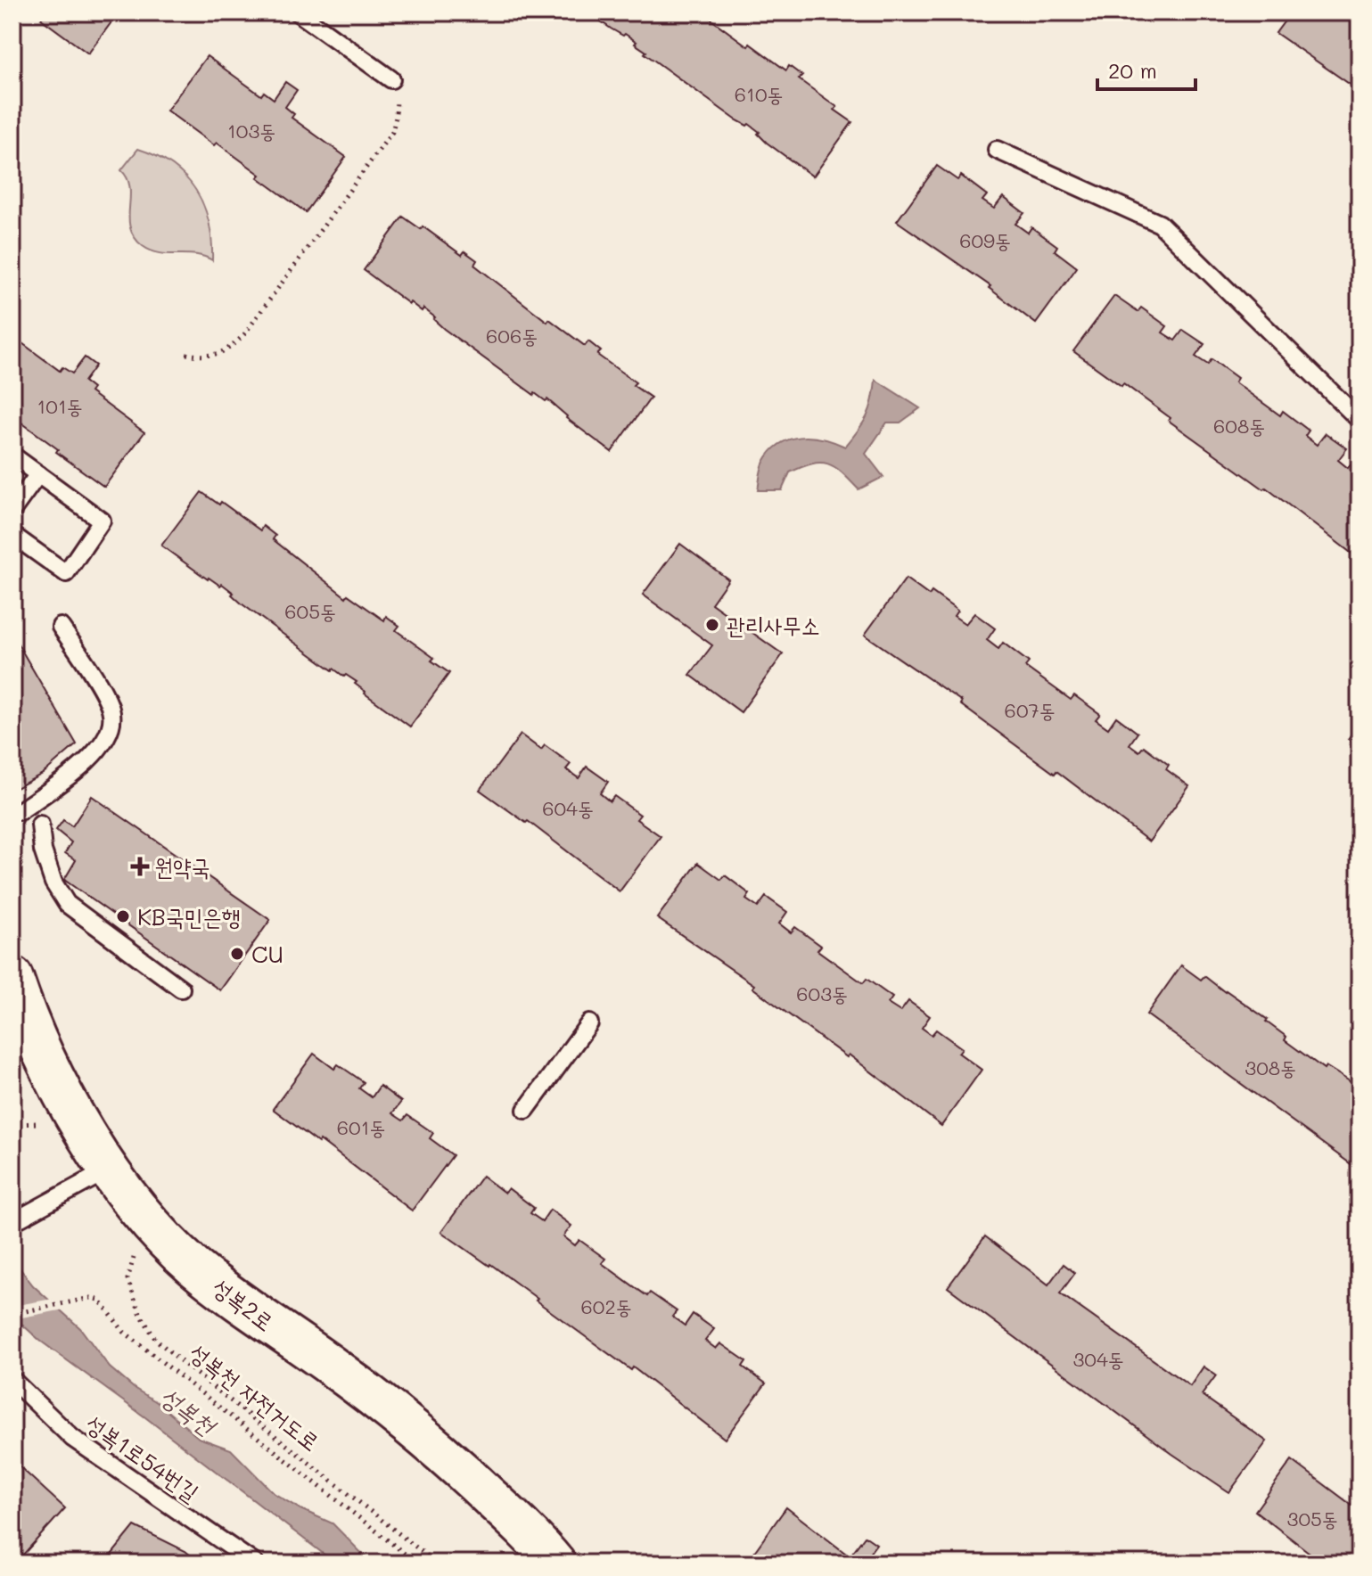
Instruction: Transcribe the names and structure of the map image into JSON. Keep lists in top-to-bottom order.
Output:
{
  "streets": {
    "street": ["성복2로"],
    "lane": ["성복1로54번길"],
    "path": ["성복천 자전거도로"]
  },
  "crossings": [
    ["성복2로", "성복천 자전거도로"]
  ],
  "water": ["성복천"],
  "places": {
    "other": ["관리사무소", "KB국민은행", "CU"],
    "health": ["원약국"]
  },
  "house_numbers": [
    "610동",
    "103동",
    "609동",
    "606동",
    "101동",
    "608동",
    "605동",
    "607동",
    "604동",
    "603동",
    "308동",
    "601동",
    "602동",
    "304동",
    "305동"
  ],
  "scale_bar": "20 m"
}
